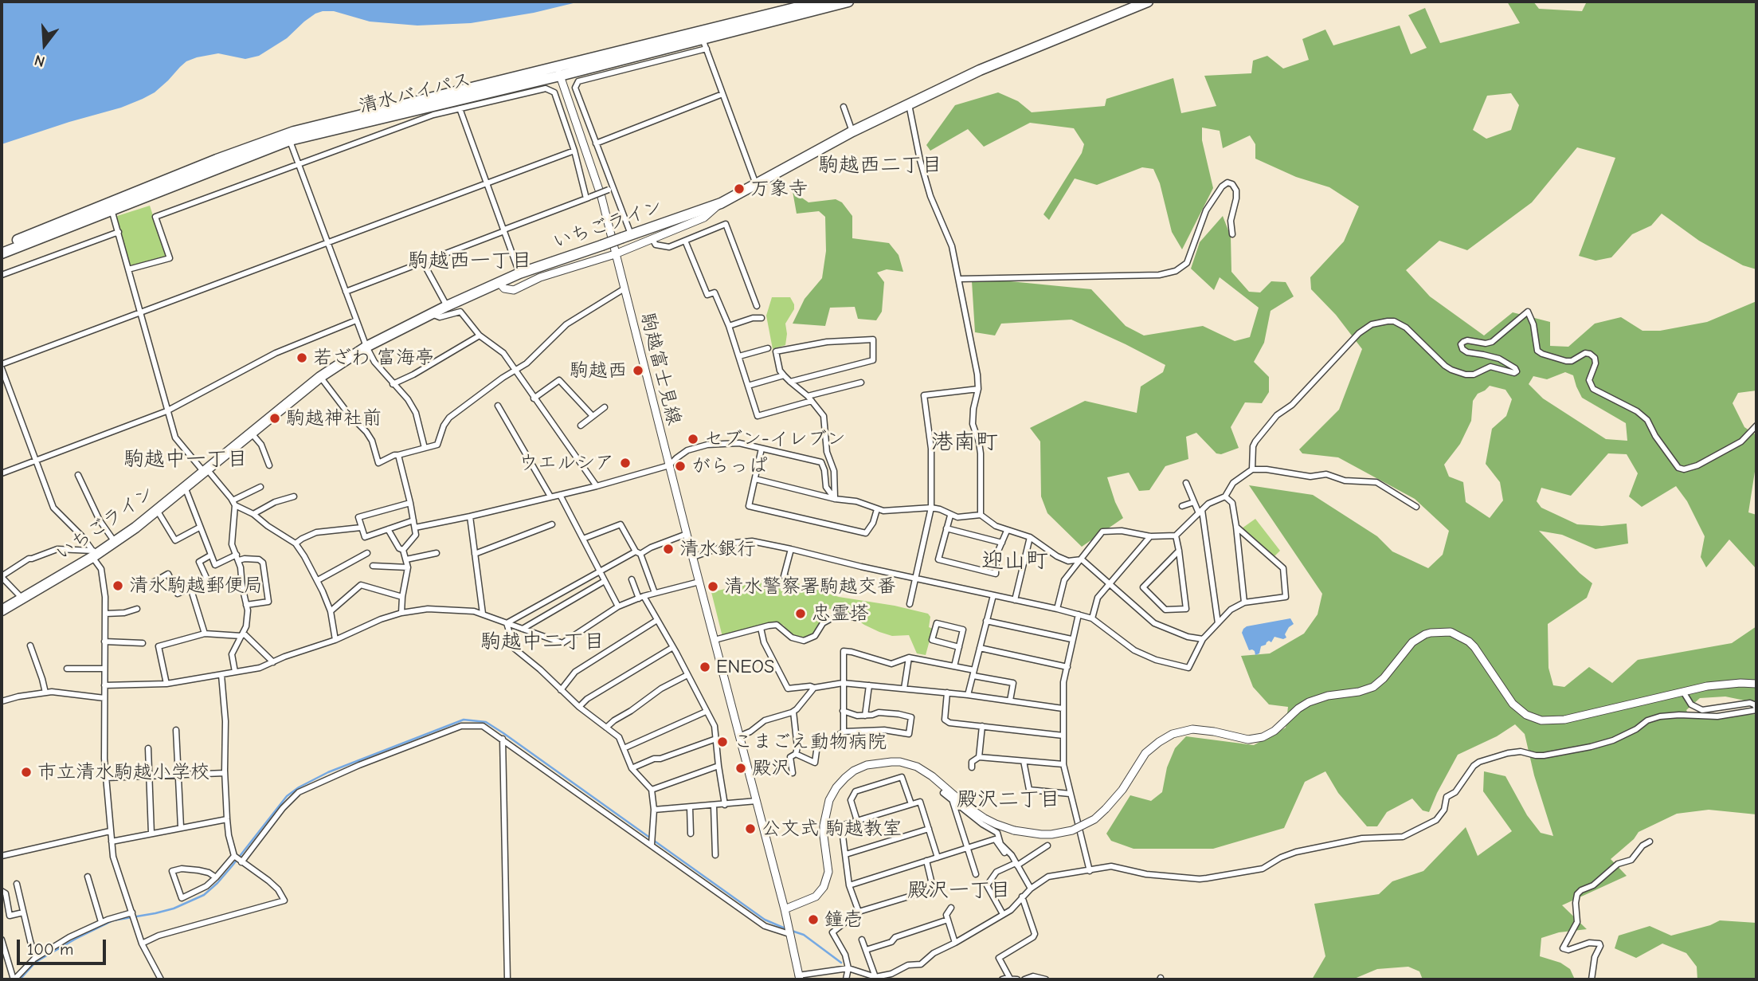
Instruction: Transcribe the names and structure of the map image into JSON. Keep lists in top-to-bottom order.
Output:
{
  "streets": {
    "highway": ["清水バイパス", "いちごライン"],
    "street": ["駒越富士見線"]
  },
  "crossings": [
    ["清水バイパス", "駒越富士見線"]
  ],
  "districts": [
    "駒越西二丁目",
    "駒越西一丁目",
    "港南町",
    "駒越中一丁目",
    "迎山町",
    "駒越中二丁目",
    "殿沢二丁目",
    "殿沢一丁目"
  ],
  "places": [
    "万象寺",
    "若ざわ 富海亭",
    "駒越西",
    "駒越神社前",
    "セブン-イレブン",
    "ウエルシア",
    "がらっぱ",
    "清水銀行",
    "清水駒越郵便局",
    "清水警察署駒越交番",
    "忠霊塔",
    "ENEOS",
    "こまごえ動物病院",
    "殿沢",
    "市立清水駒越小学校",
    "公文式 駒越教室",
    "鐘壱"
  ],
  "scale_bar": "100 m",
  "north": "bottom"
}
